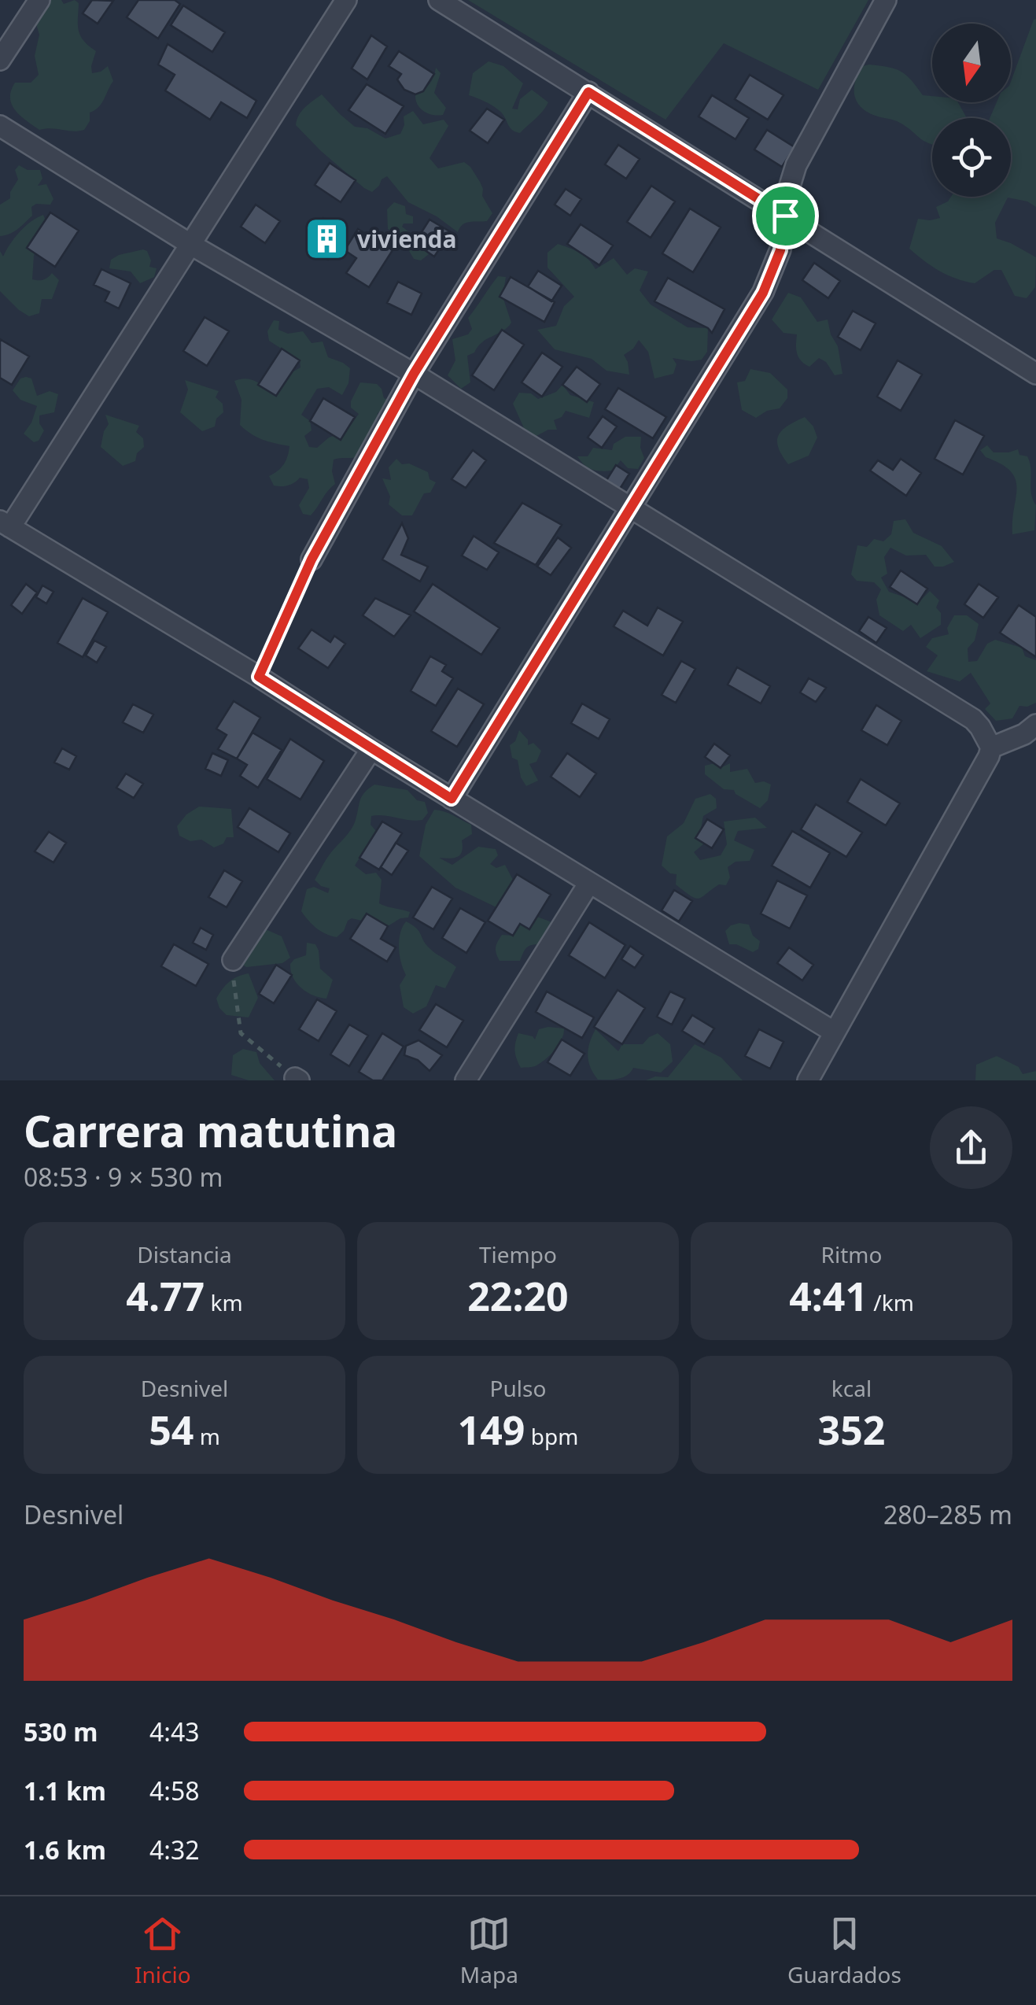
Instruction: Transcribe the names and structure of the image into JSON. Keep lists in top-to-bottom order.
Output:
{
  "places": {
    "building": ["vivienda"]
  },
  "north": "bottom",
  "page": {
    "heading": ["Carrera matutina", "08:53 · 9 × 530 m"],
    "stats": [
      ["Distancia", "4.77 km"],
      ["Tiempo", "22:20"],
      ["Ritmo", "4:41 /km"],
      ["Desnivel", "54 m"],
      ["Pulso", "149 bpm"],
      ["kcal", "352"]
    ],
    "chart": ["Desnivel", "280–285 m"],
    "list": [
      {
        "name": "530 m",
        "note": "4:43"
      },
      {
        "name": "1.1 km",
        "note": "4:58"
      },
      {
        "name": "1.6 km",
        "note": "4:32"
      }
    ],
    "tabs": ["Inicio", "Mapa", "Guardados"]
  }
}
